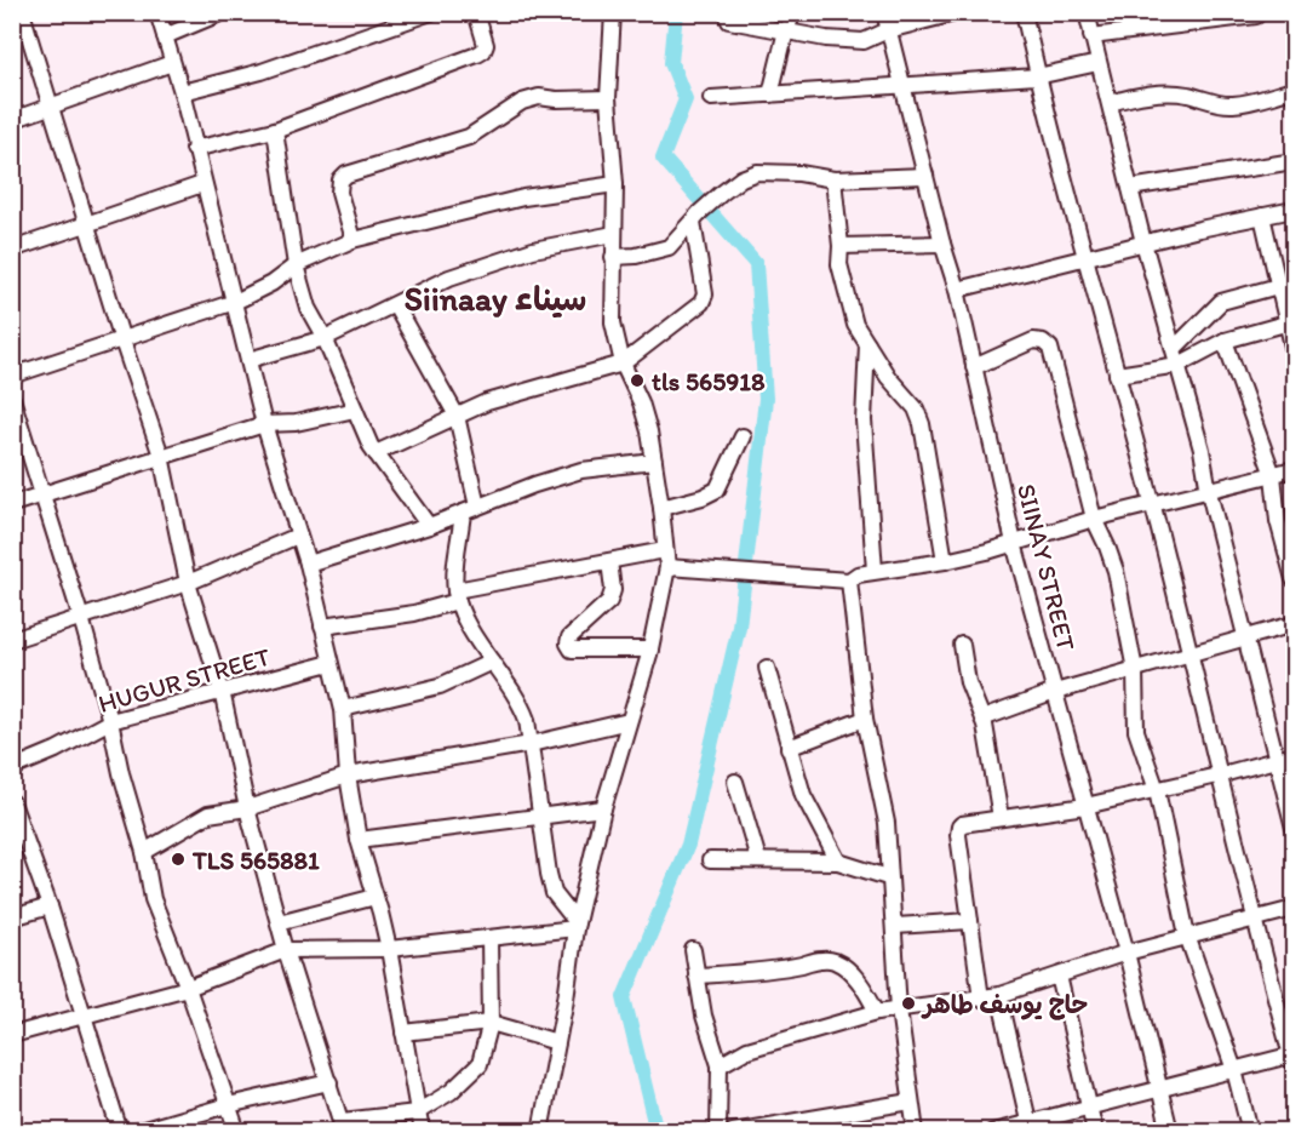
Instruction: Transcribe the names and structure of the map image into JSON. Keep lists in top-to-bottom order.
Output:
{
  "streets": {
    "street": ["SIINAY STREET", "HUGUR STREET"]
  },
  "districts": ["Siinaay سيناء"],
  "places": ["tls 565918", "TLS 565881", "حاج يوسف طاهر"]
}
